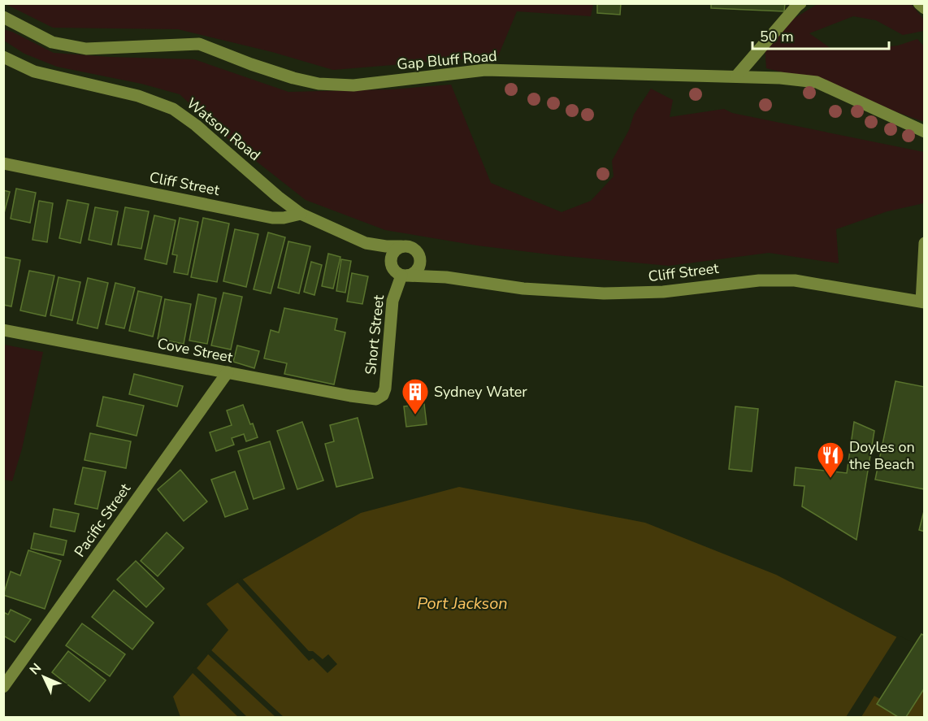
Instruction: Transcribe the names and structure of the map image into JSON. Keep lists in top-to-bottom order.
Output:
{
  "streets": {
    "street": [
      "Gap Bluff Road",
      "Watson Road",
      "Cliff Street",
      "Short Street",
      "Cove Street",
      "Pacific Street"
    ]
  },
  "crossings": [
    ["Watson Road", "Cliff Street"],
    ["Cliff Street", "Short Street"],
    ["Short Street", "Cove Street"],
    ["Cove Street", "Pacific Street"]
  ],
  "water": ["Port Jackson"],
  "places": {
    "building": ["Sydney Water"],
    "restaurant": ["Doyles on the Beach"]
  },
  "scale_bar": "50 m",
  "north": "top left"
}
